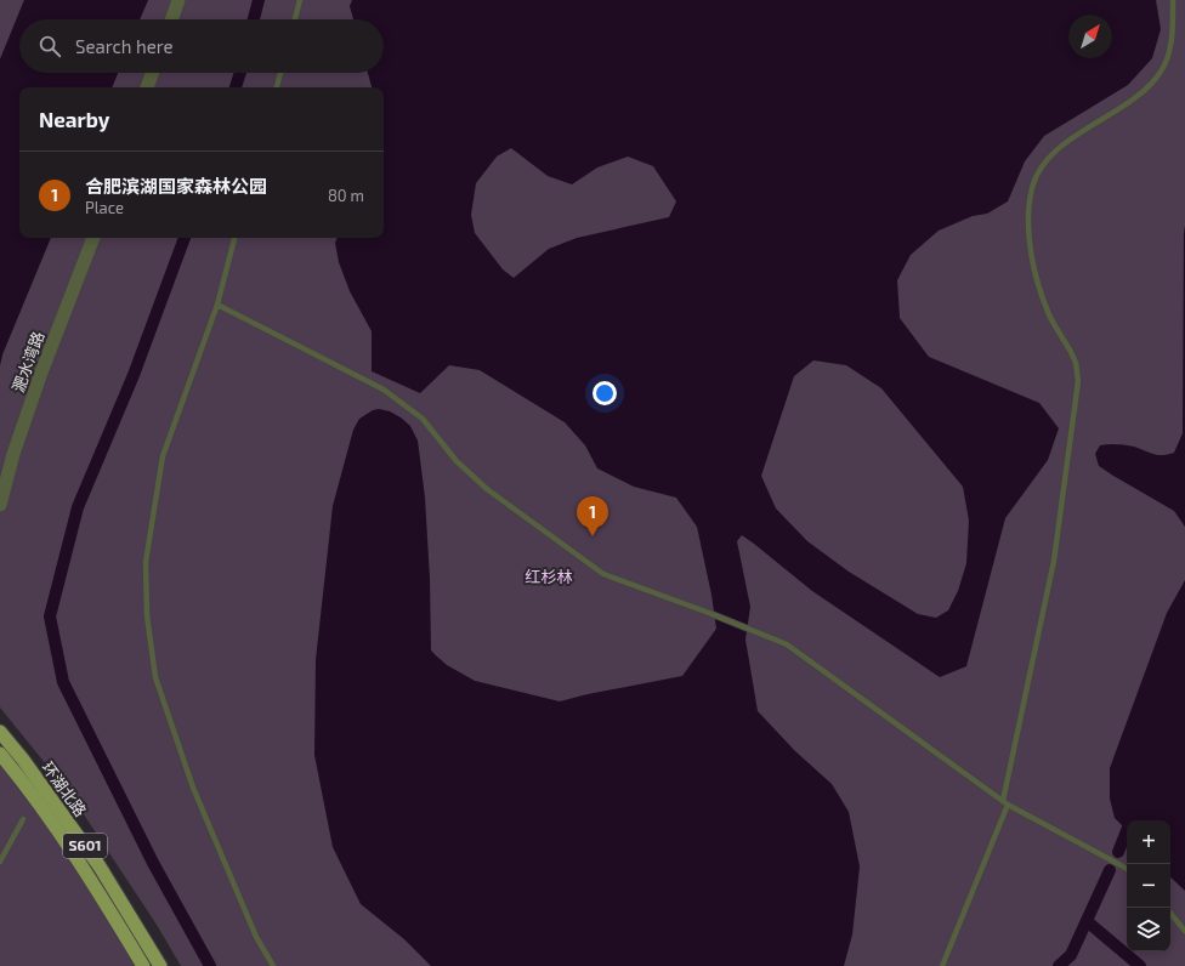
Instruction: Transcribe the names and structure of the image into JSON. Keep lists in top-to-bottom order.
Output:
{
  "streets": {
    "main road": ["环湖北路", "S601"],
    "street": ["淝水湾路"]
  },
  "parks": ["红杉林"],
  "north": "top right",
  "page": {
    "search": "Search here",
    "heading": "Nearby",
    "list": [
      {
        "mark": "1",
        "name": "合肥滨湖国家森林公园",
        "note": "Place",
        "value": "80 m"
      }
    ],
    "pins": "1",
    "map_buttons": ["+", "−"]
  }
}
